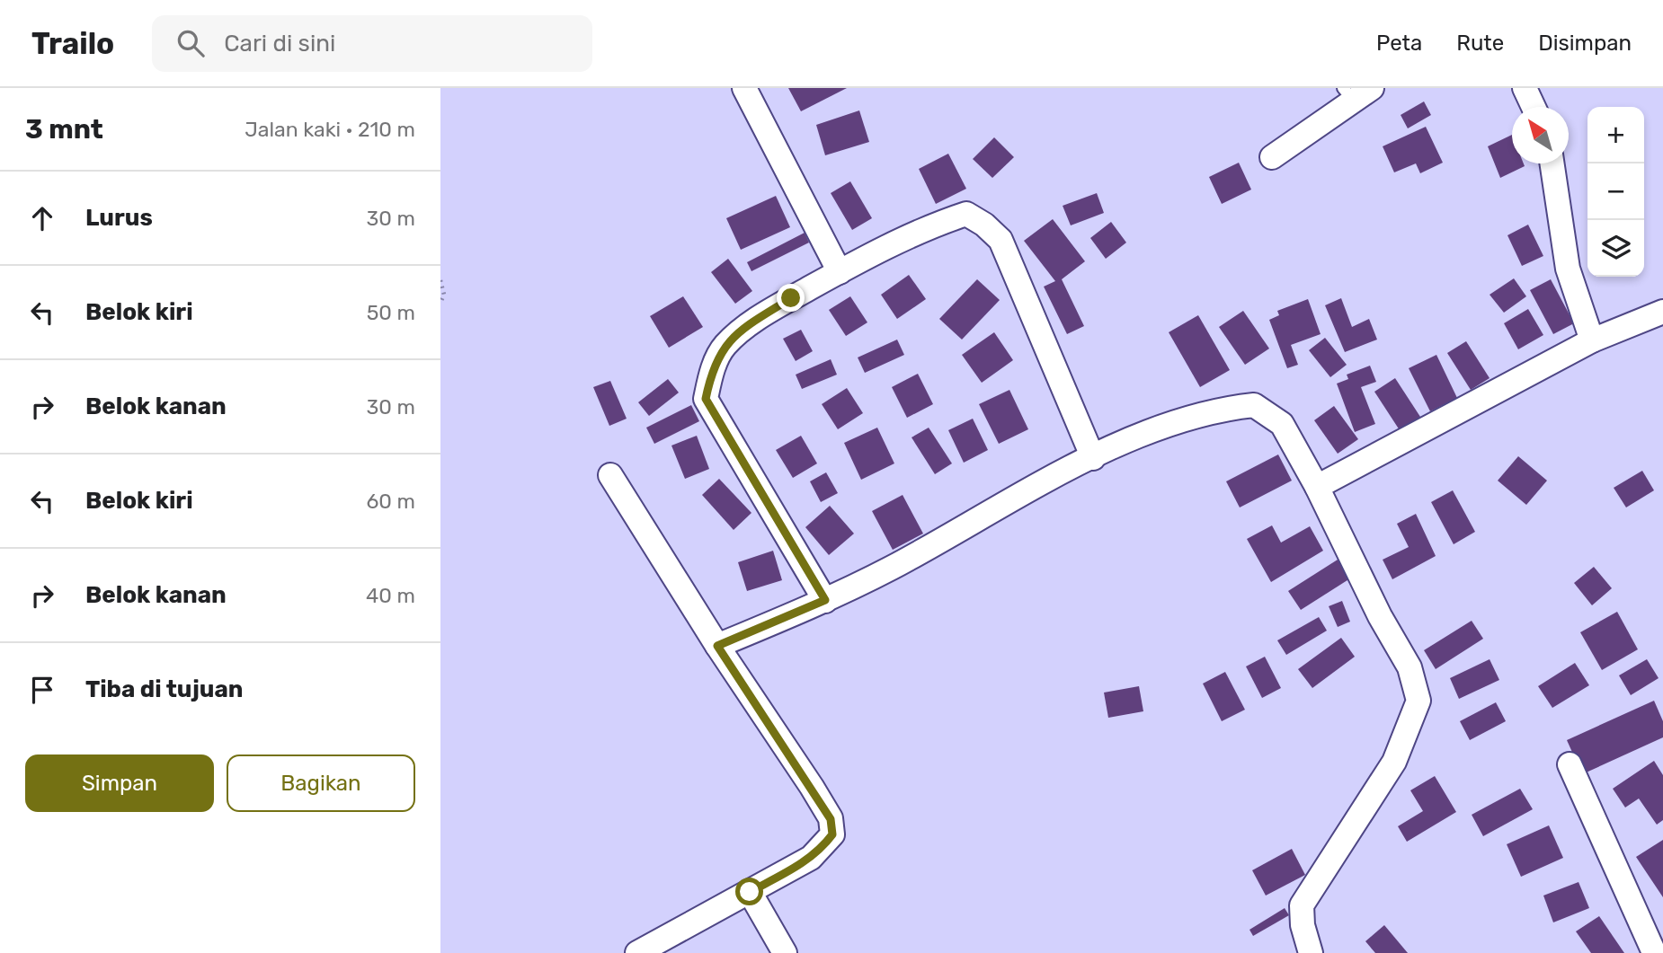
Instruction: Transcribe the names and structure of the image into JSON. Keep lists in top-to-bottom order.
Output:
{
  "north": "top left",
  "page": {
    "header": "Trailo",
    "search": "Cari di sini",
    "nav": ["Peta", "Rute", "Disimpan"],
    "heading": ["3 mnt", "Jalan kaki · 210 m"],
    "map_buttons": ["+", "−"],
    "list": [
      ["Lurus", "30 m"],
      ["Belok kiri", "50 m"],
      ["Belok kanan", "30 m"],
      ["Belok kiri", "60 m"],
      ["Belok kanan", "40 m"],
      "Tiba di tujuan"
    ],
    "buttons": ["Simpan", "Bagikan"]
  }
}
